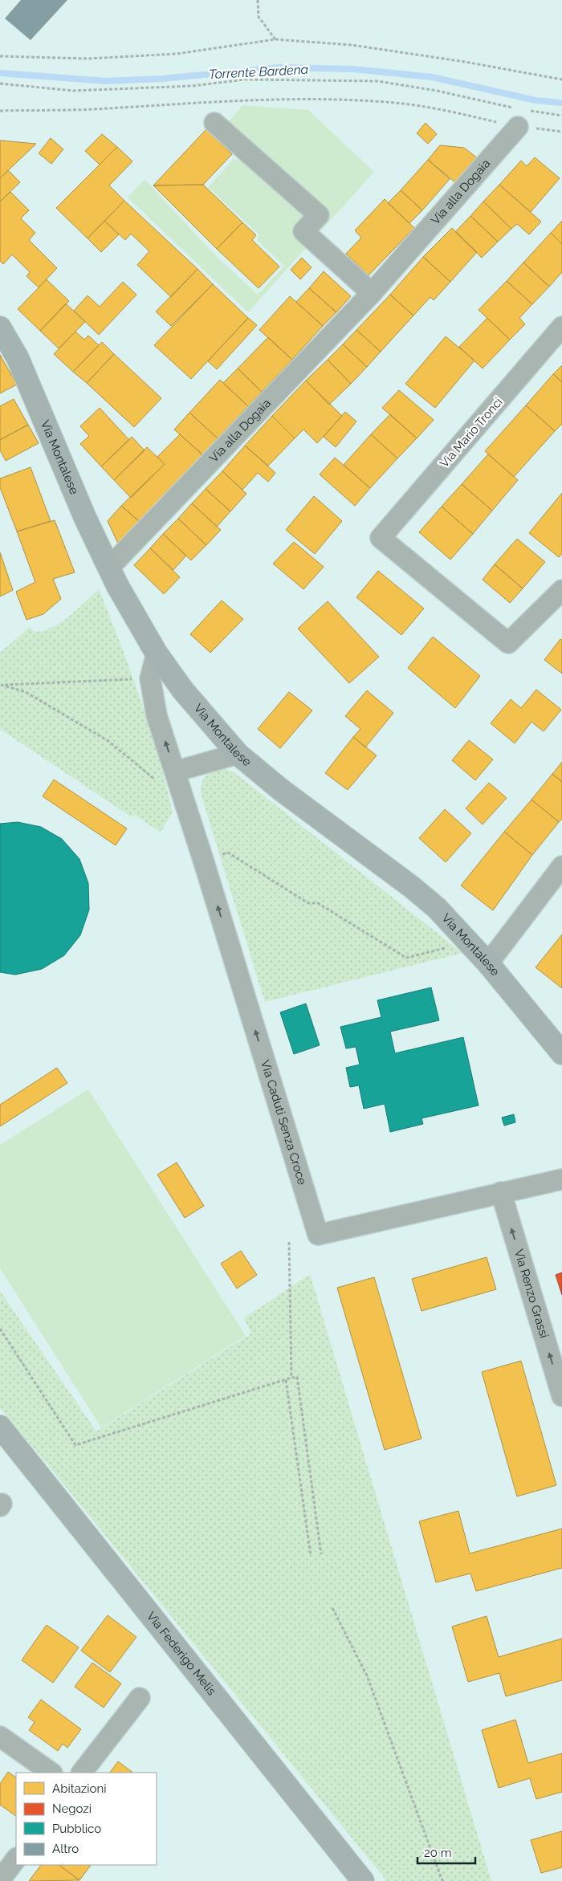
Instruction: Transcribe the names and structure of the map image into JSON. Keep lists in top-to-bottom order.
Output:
{
  "streets": {
    "street": [
      "Via alla Dogaia",
      "Via Mario Tronci",
      "Via Montalese",
      "Via Caduti Senza Croce",
      "Via Renzo Grassi",
      "Via Federigo Melis"
    ]
  },
  "crossings": [
    ["Via alla Dogaia", "Via Montalese"],
    ["Via Montalese", "Via Caduti Senza Croce"],
    ["Via Caduti Senza Croce", "Via Renzo Grassi"]
  ],
  "one_way": ["Via Renzo Grassi"],
  "water": ["Torrente Bardena"],
  "legend": [
    "Abitazioni",
    "Negozi",
    "Pubblico",
    "Altro"
  ],
  "scale_bar": "20 m"
}
